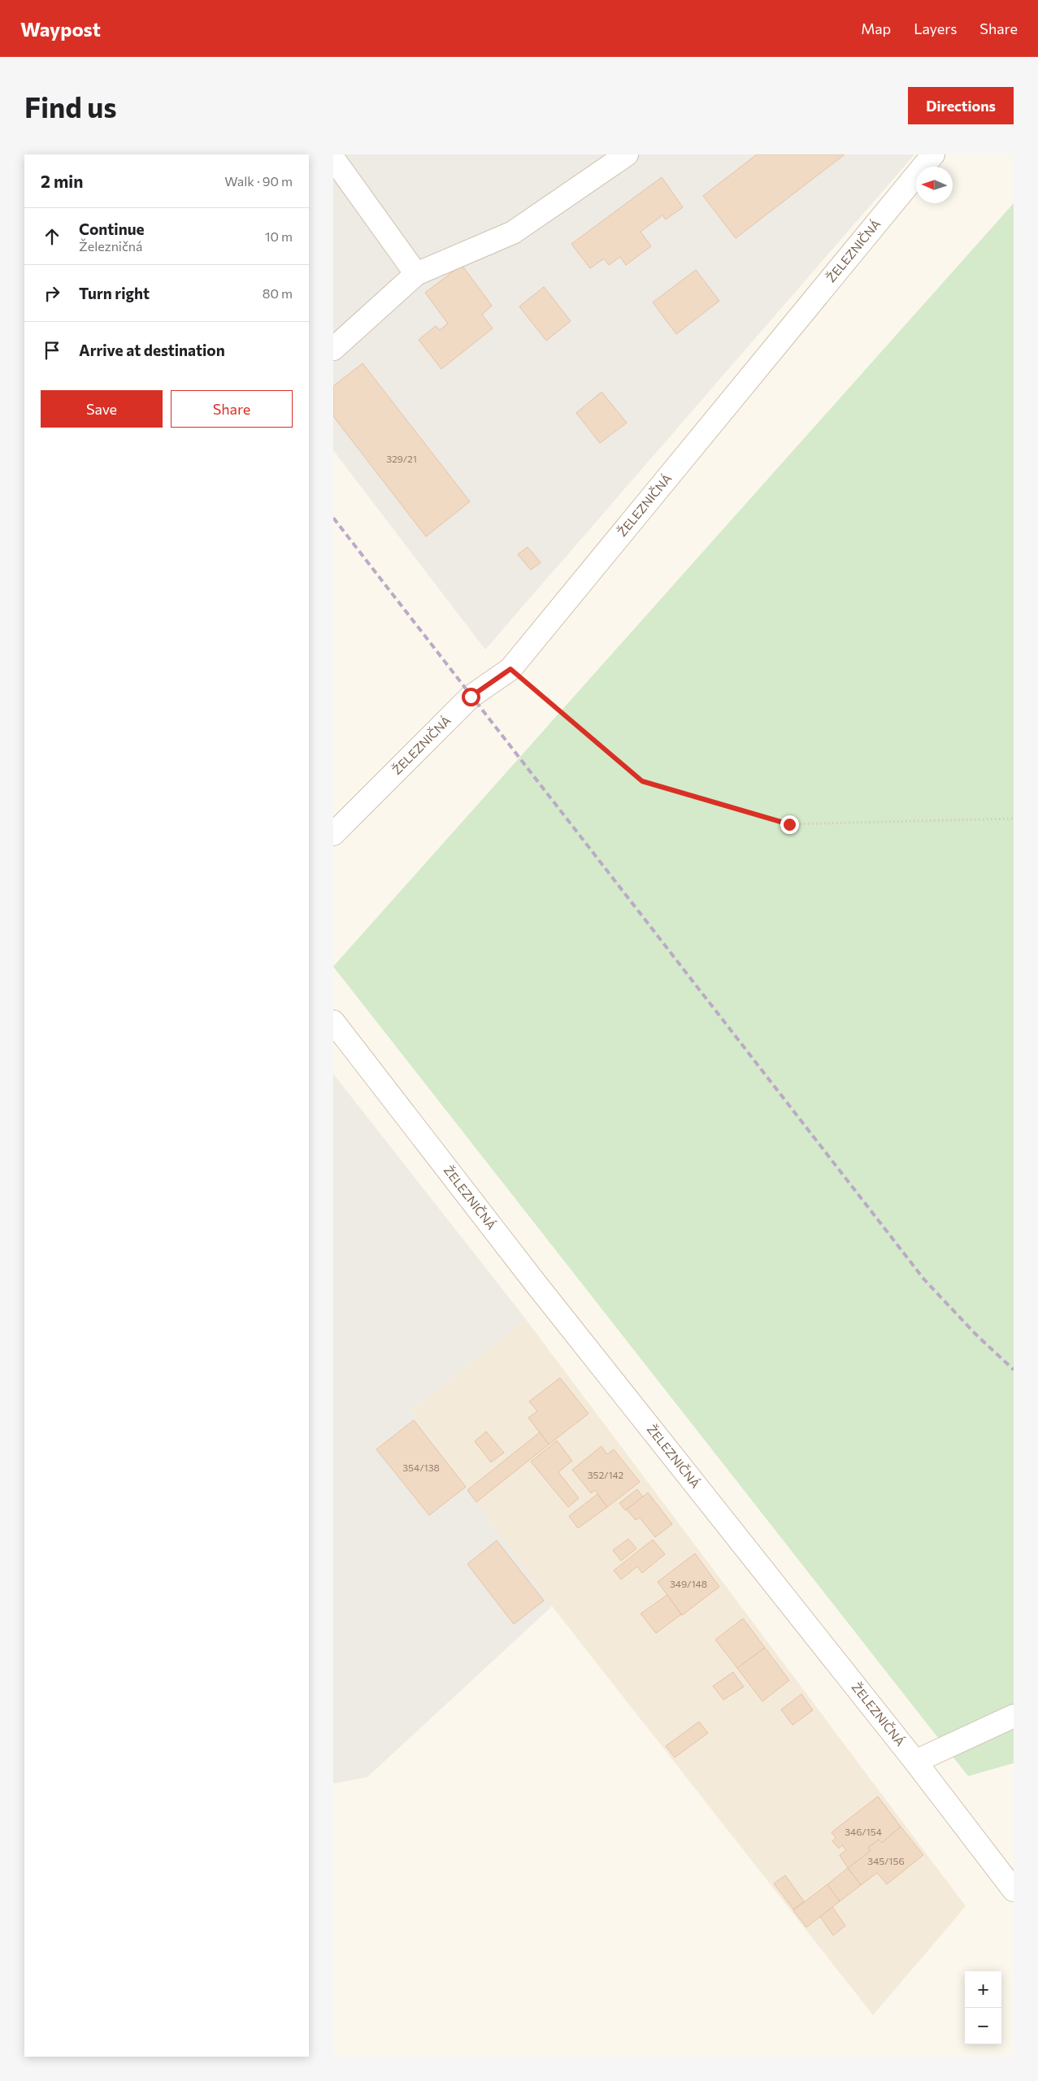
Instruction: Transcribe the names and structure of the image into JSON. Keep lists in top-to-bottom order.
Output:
{
  "streets": {
    "street": ["ŽELEZNIČNÁ"]
  },
  "house_numbers": [
    "329/21",
    "354/138",
    "352/142",
    "349/148",
    "346/154",
    "345/156"
  ],
  "north": "left",
  "page": {
    "header": "Waypost",
    "nav": ["Map", "Layers", "Share"],
    "buttons": [
      "Directions",
      ["Save", "Share"]
    ],
    "title": "Find us",
    "heading": ["2 min", "Walk · 90 m"],
    "list": [
      ["Continue", "Železničná", "10 m"],
      ["Turn right", "80 m"],
      "Arrive at destination"
    ],
    "map_buttons": ["+", "−"]
  }
}
